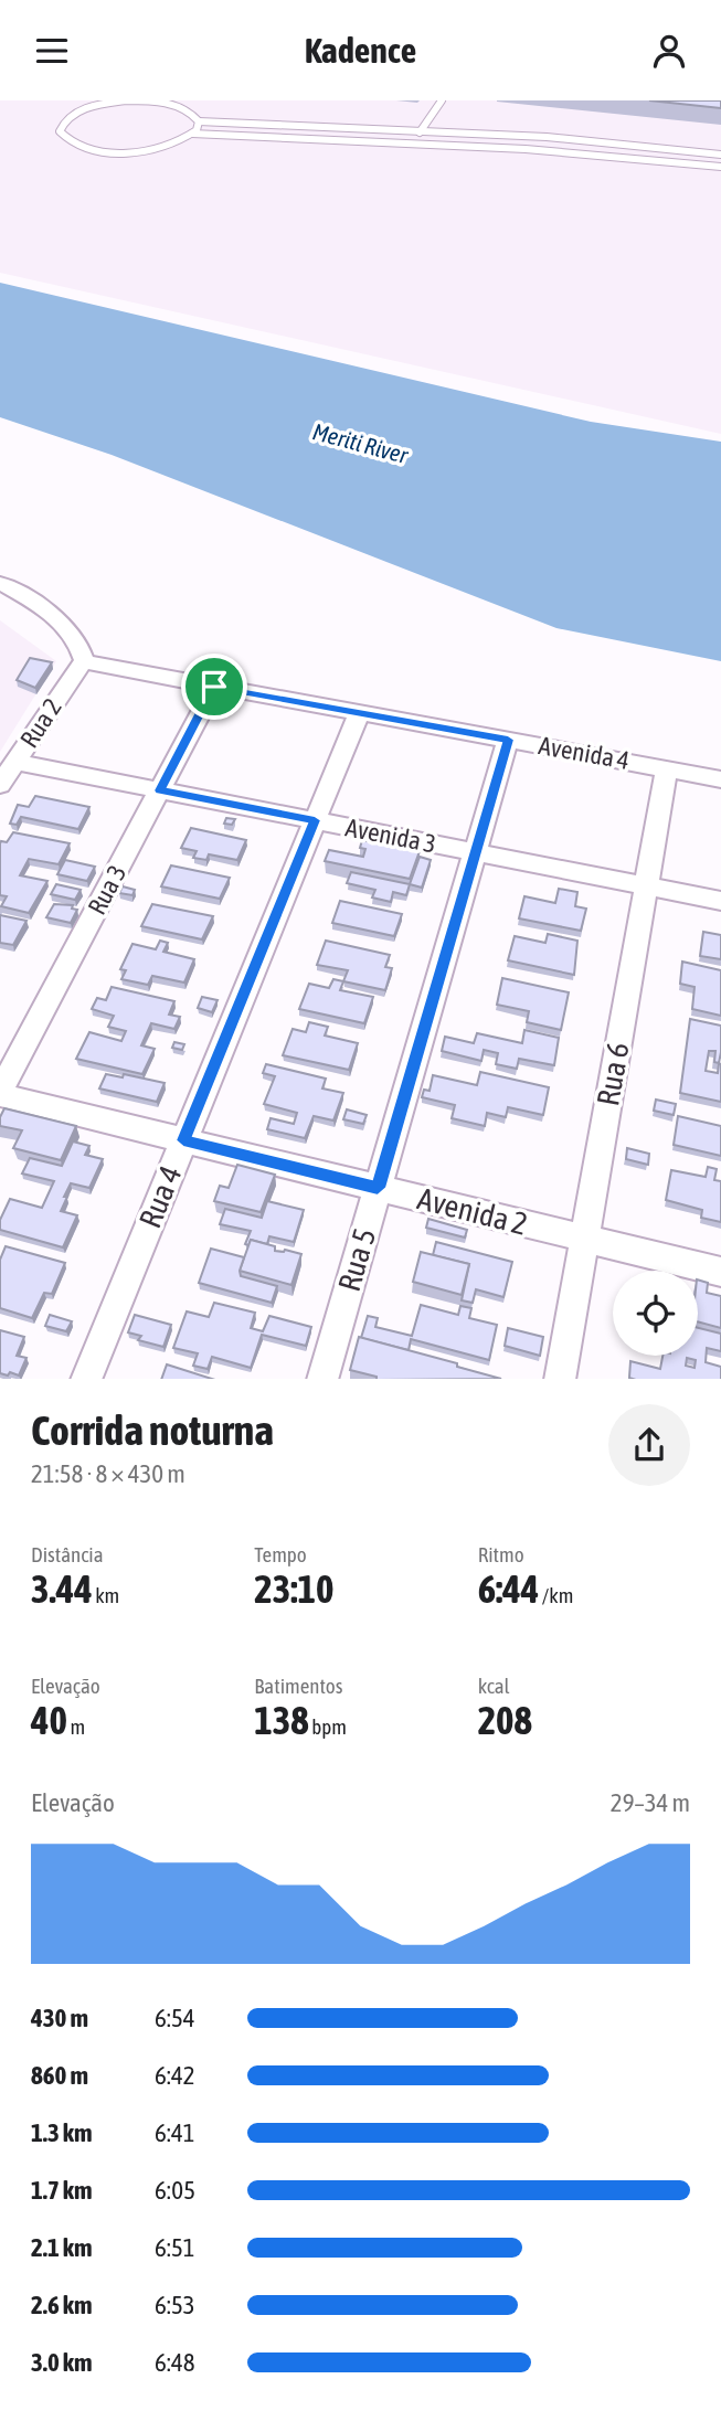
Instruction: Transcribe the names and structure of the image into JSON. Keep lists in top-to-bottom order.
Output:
{
  "streets": {
    "street": [
      "Rua 2",
      "Avenida 4",
      "Avenida 3",
      "Rua 3",
      "Rua 6",
      "Rua 4",
      "Avenida 2",
      "Rua 5"
    ]
  },
  "crossings": [
    ["Rua 2", "Avenida 4"],
    ["Rua 2", "Avenida 3"],
    ["Avenida 4", "Rua 3"],
    ["Avenida 4", "Rua 6"],
    ["Avenida 4", "Rua 4"],
    ["Avenida 4", "Rua 5"],
    ["Avenida 3", "Rua 3"],
    ["Avenida 3", "Rua 6"],
    ["Avenida 3", "Rua 4"],
    ["Avenida 3", "Rua 5"],
    ["Rua 3", "Avenida 2"],
    ["Rua 6", "Avenida 2"],
    ["Rua 4", "Avenida 2"],
    ["Avenida 2", "Rua 5"]
  ],
  "water": ["Meriti River"],
  "page": {
    "header": "Kadence",
    "heading": ["Corrida noturna", "21:58 · 8 × 430 m"],
    "stats": [
      ["Distância", "3.44 km"],
      ["Tempo", "23:10"],
      ["Ritmo", "6:44 /km"],
      ["Elevação", "40 m"],
      ["Batimentos", "138 bpm"],
      ["kcal", "208"]
    ],
    "chart": ["Elevação", "29–34 m"],
    "list": [
      {
        "name": "430 m",
        "note": "6:54"
      },
      {
        "name": "860 m",
        "note": "6:42"
      },
      {
        "name": "1.3 km",
        "note": "6:41"
      },
      {
        "name": "1.7 km",
        "note": "6:05"
      },
      {
        "name": "2.1 km",
        "note": "6:51"
      },
      {
        "name": "2.6 km",
        "note": "6:53"
      },
      {
        "name": "3.0 km",
        "note": "6:48"
      }
    ]
  }
}
